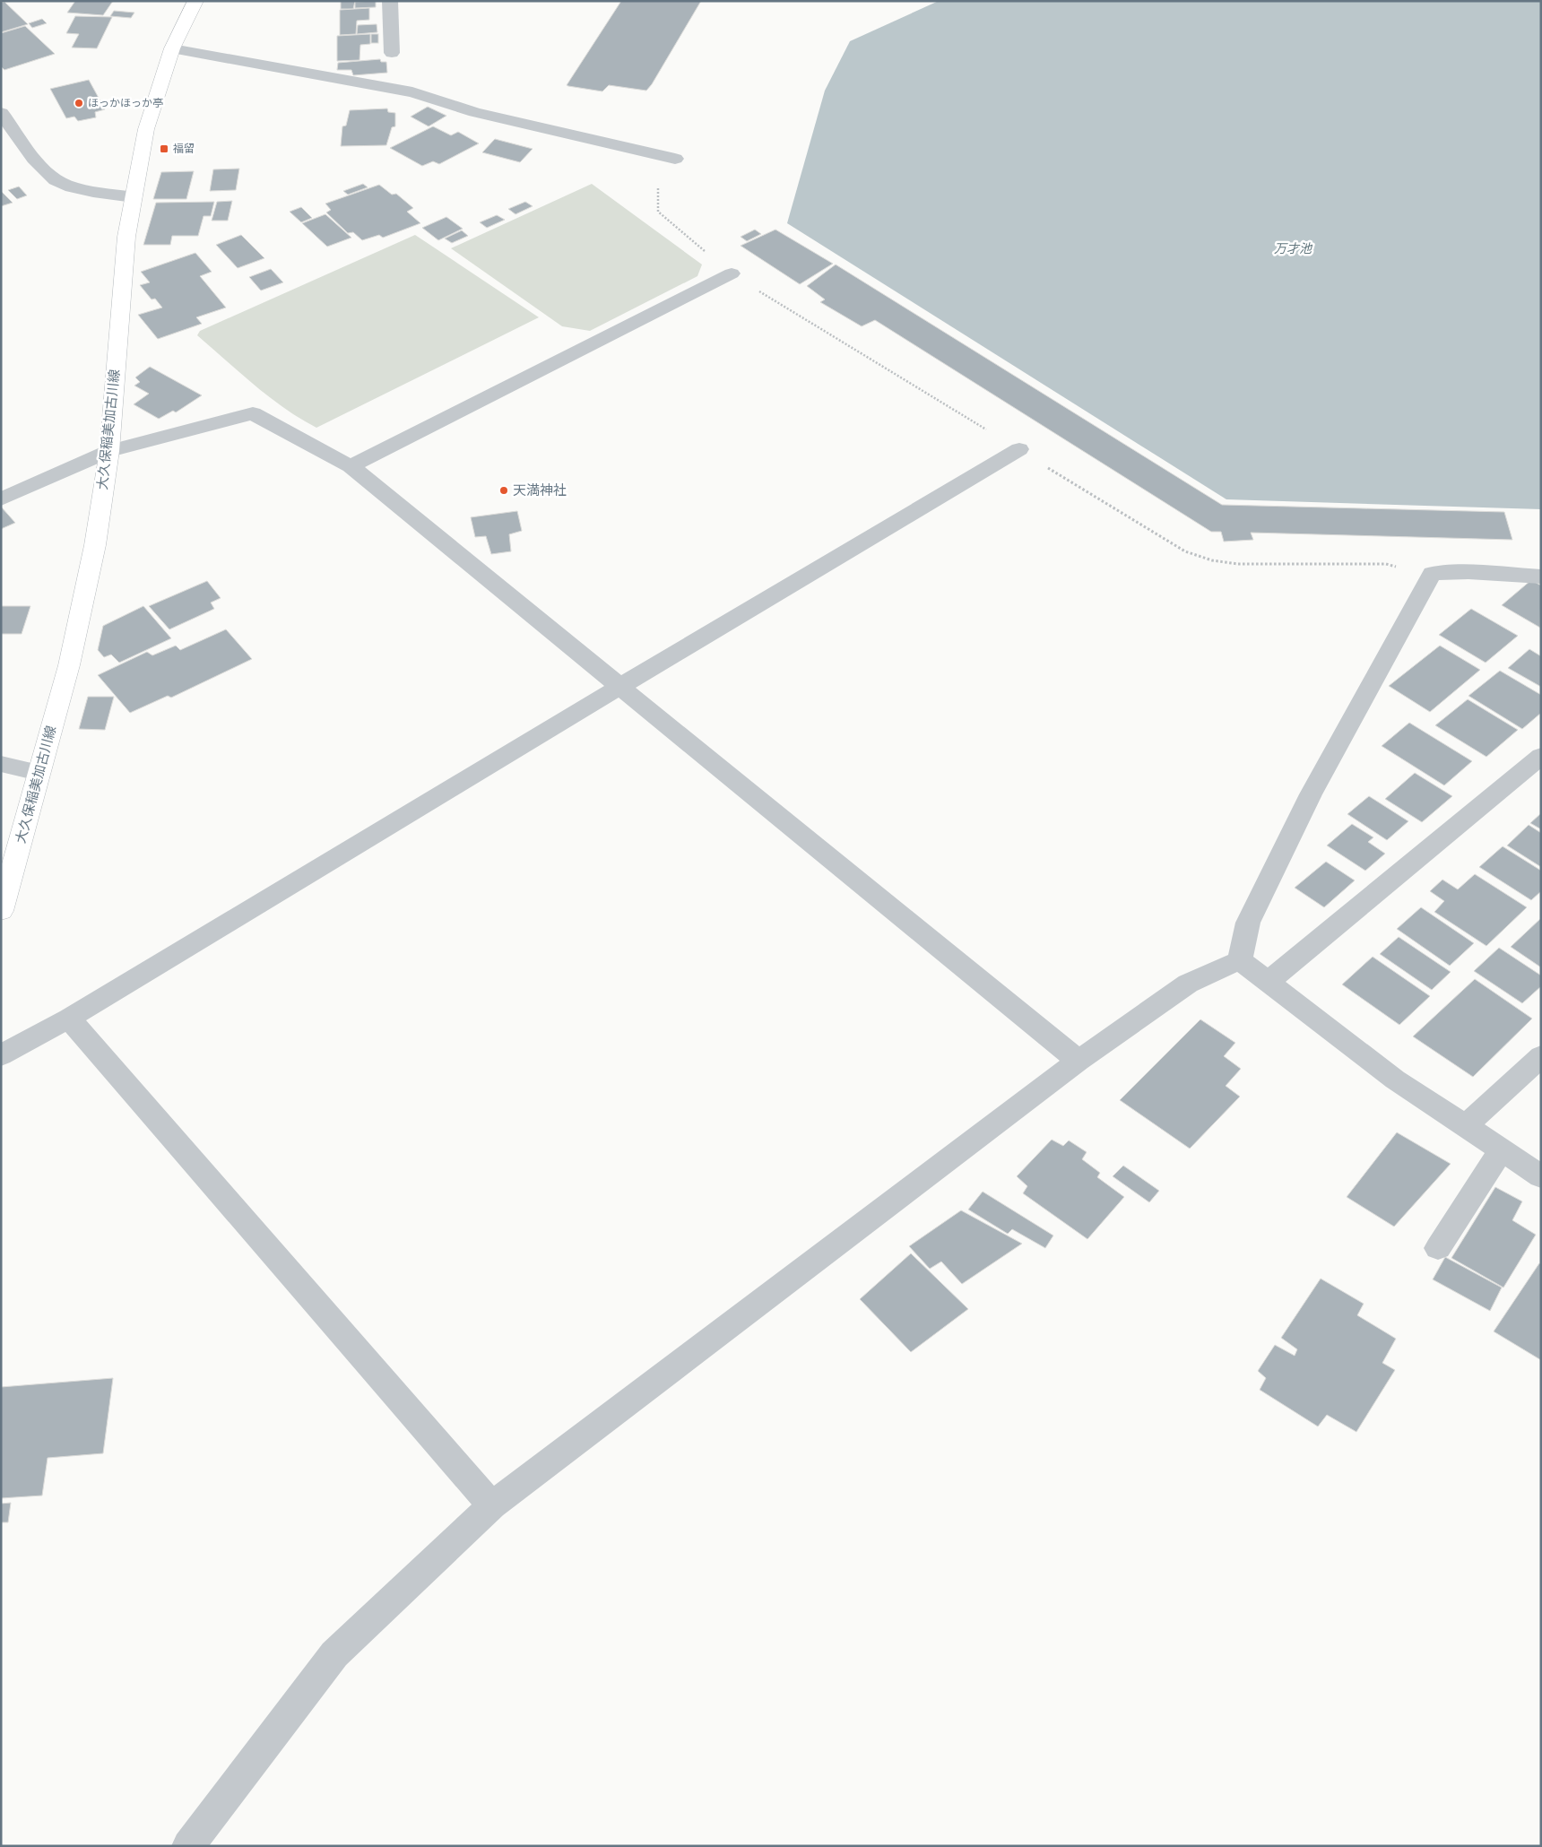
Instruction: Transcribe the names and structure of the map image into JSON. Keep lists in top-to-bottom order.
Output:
{
  "streets": {
    "main road": ["大久保稲美加古川線"]
  },
  "water": ["万才池"],
  "places": {
    "other": ["ほっかほっか亭", "天満神社"],
    "transit": ["福留"]
  }
}
